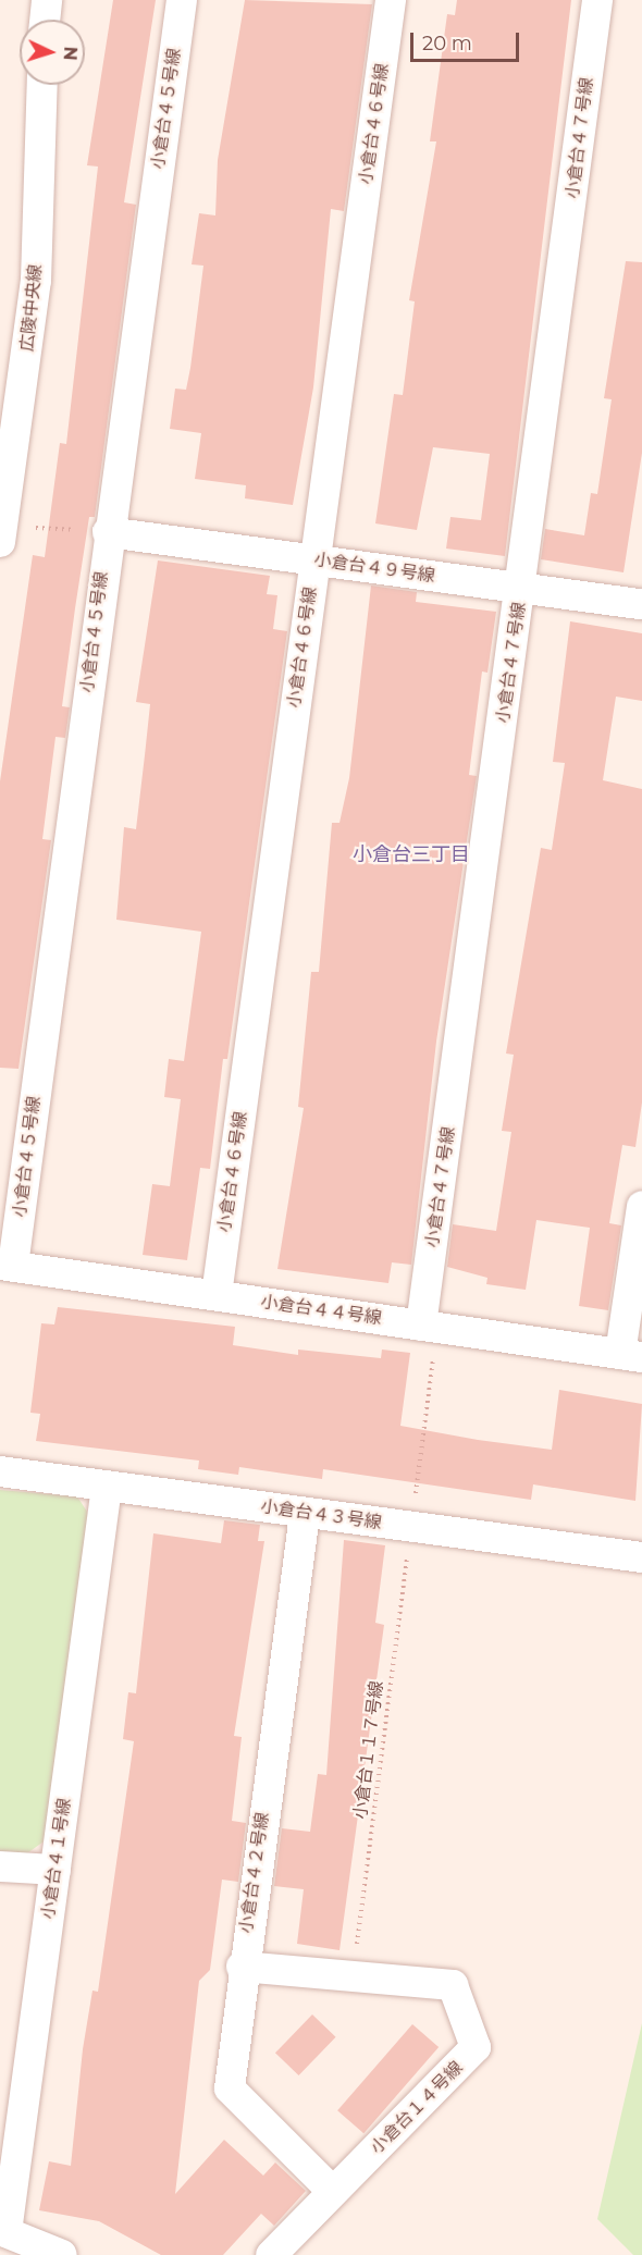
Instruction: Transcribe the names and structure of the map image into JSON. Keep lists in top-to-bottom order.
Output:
{
  "streets": {
    "street": [
      "小倉台４５号線",
      "小倉台４６号線",
      "小倉台４７号線",
      "広陵中央線",
      "小倉台４９号線",
      "小倉台４４号線",
      "小倉台４３号線",
      "小倉台４１号線",
      "小倉台４２号線",
      "小倉台１４号線"
    ],
    "path": ["小倉台１１７号線"]
  },
  "crossings": [
    ["小倉台４５号線", "小倉台４９号線"],
    ["小倉台４５号線", "小倉台４４号線"],
    ["小倉台４６号線", "小倉台４９号線"],
    ["小倉台４６号線", "小倉台４４号線"],
    ["小倉台４７号線", "小倉台４９号線"],
    ["小倉台４７号線", "小倉台４４号線"],
    ["小倉台４７号線", "小倉台１１７号線"],
    ["小倉台４４号線", "小倉台１１７号線"],
    ["小倉台４３号線", "小倉台１１７号線"],
    ["小倉台４３号線", "小倉台４１号線"],
    ["小倉台４３号線", "小倉台４２号線"],
    ["小倉台１１７号線", "小倉台１４号線"],
    ["小倉台４２号線", "小倉台１４号線"]
  ],
  "districts": ["小倉台三丁目"],
  "scale_bar": "20 m",
  "north": "right"
}
